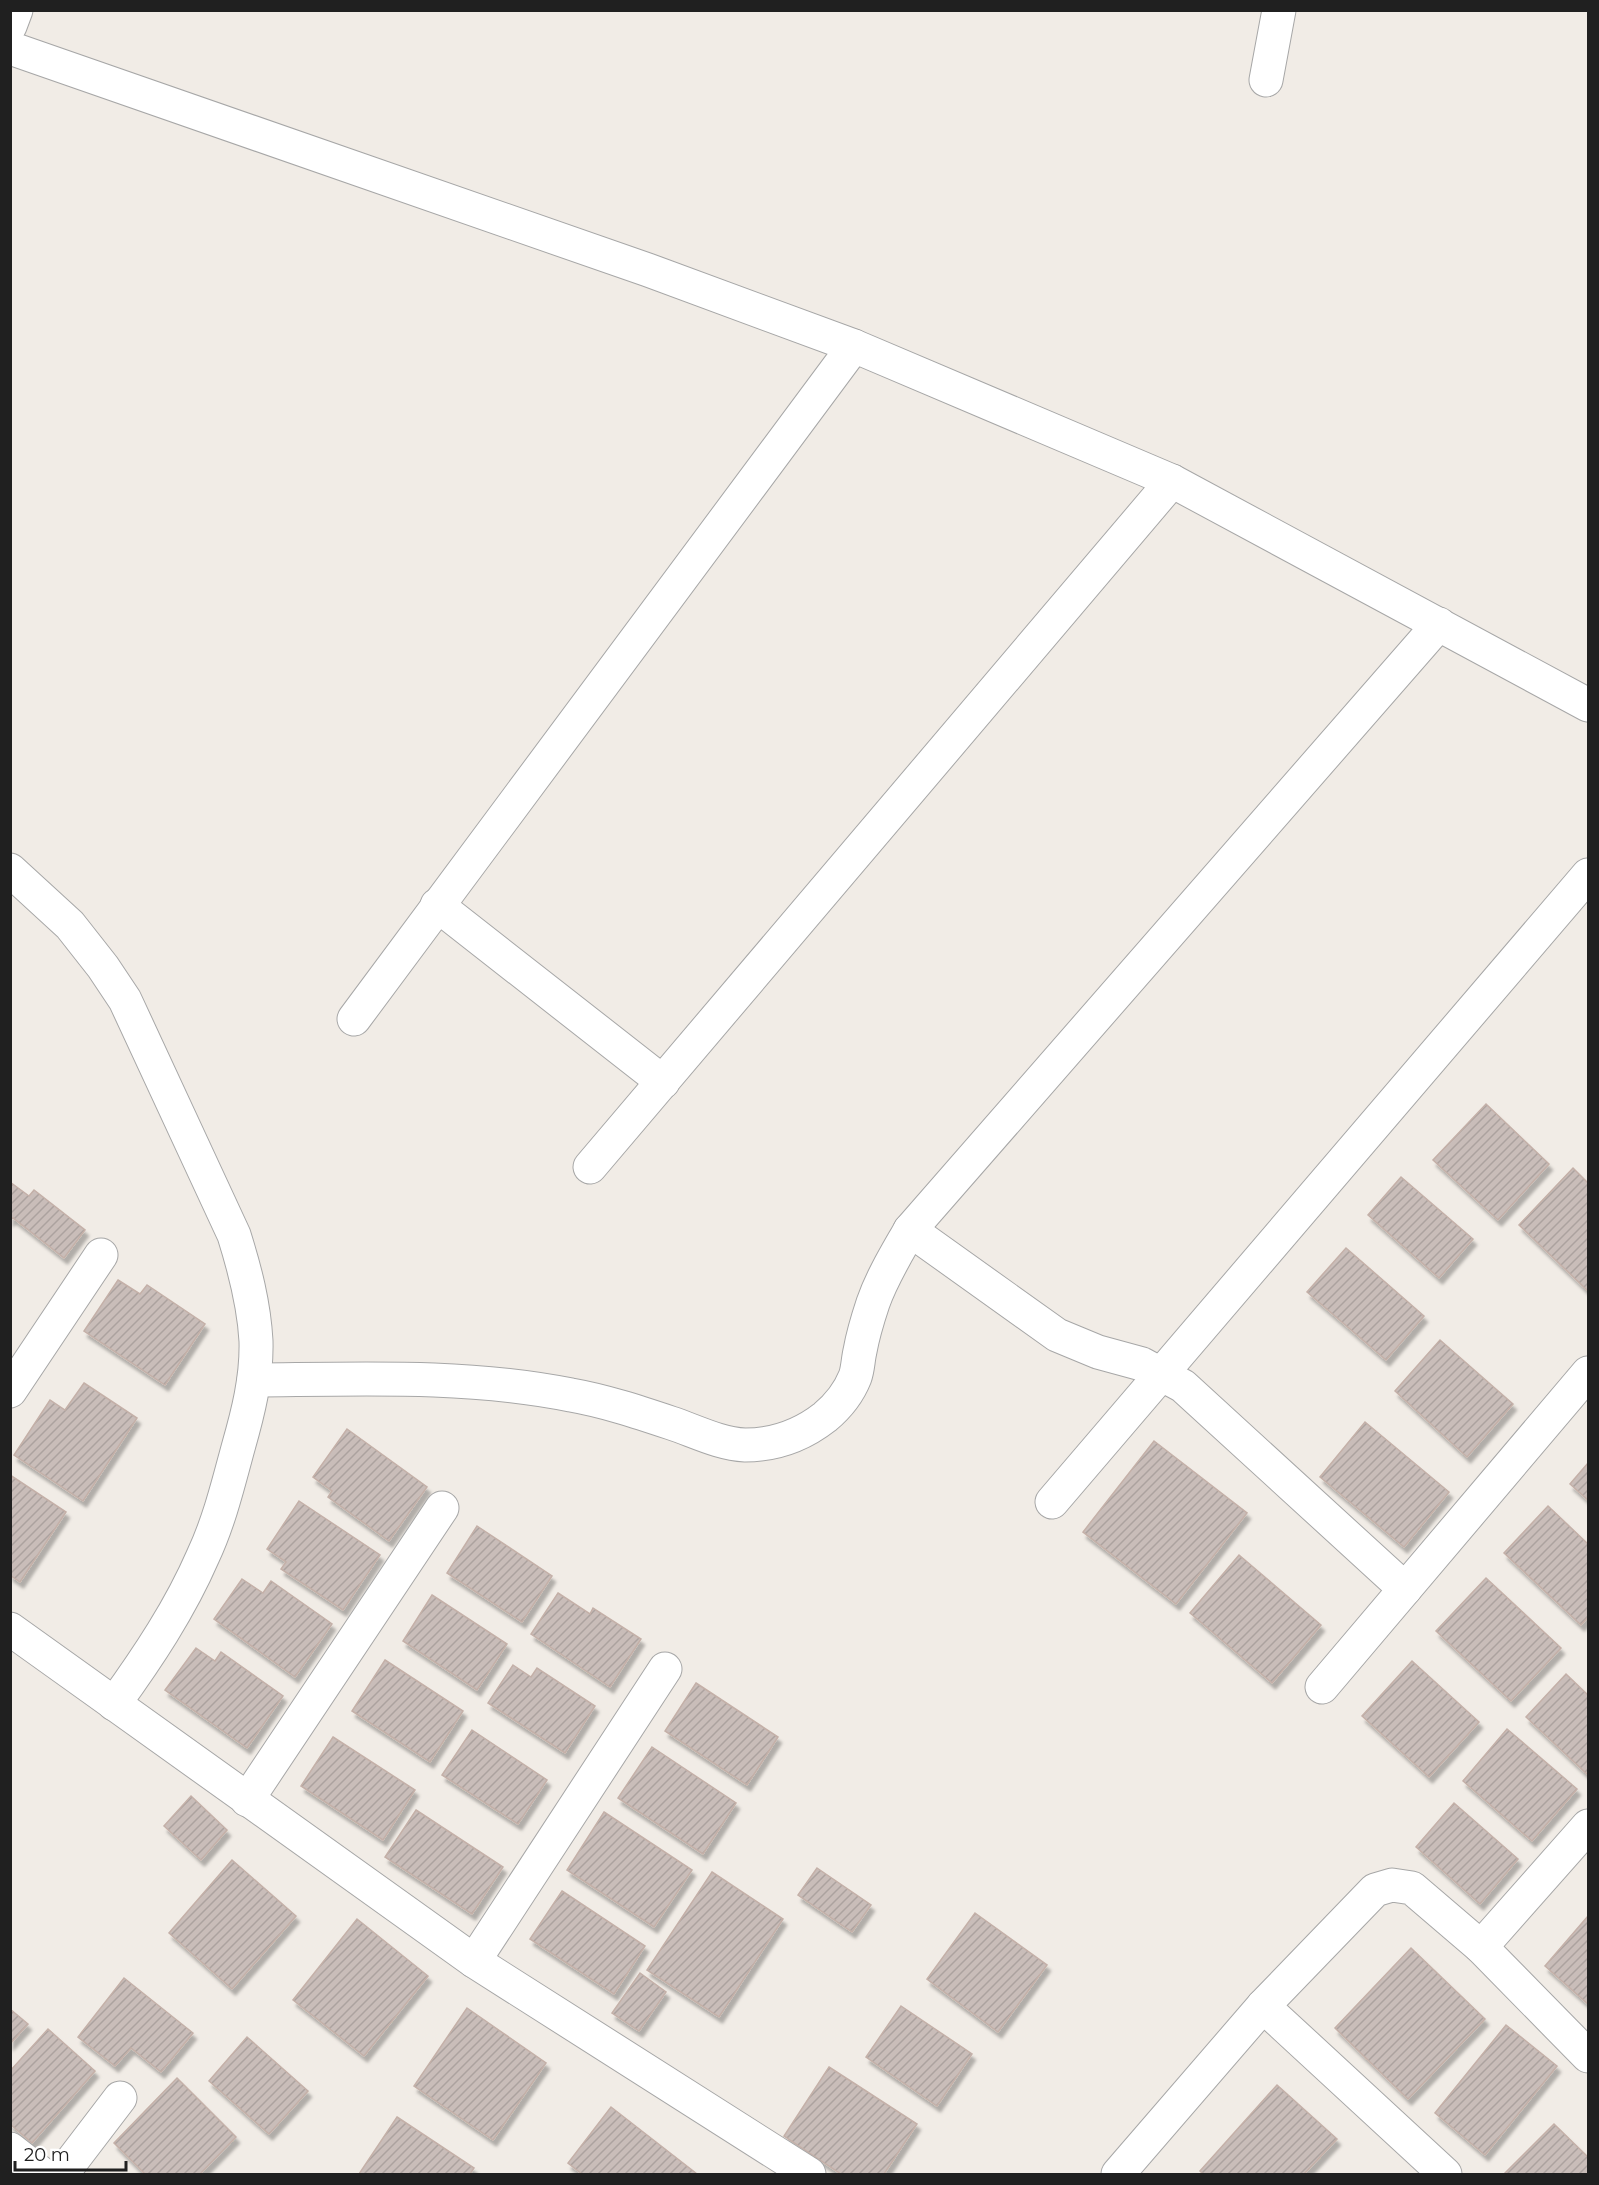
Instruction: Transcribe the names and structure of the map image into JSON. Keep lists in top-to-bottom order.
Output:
{
  "scale_bar": "20 m"
}
